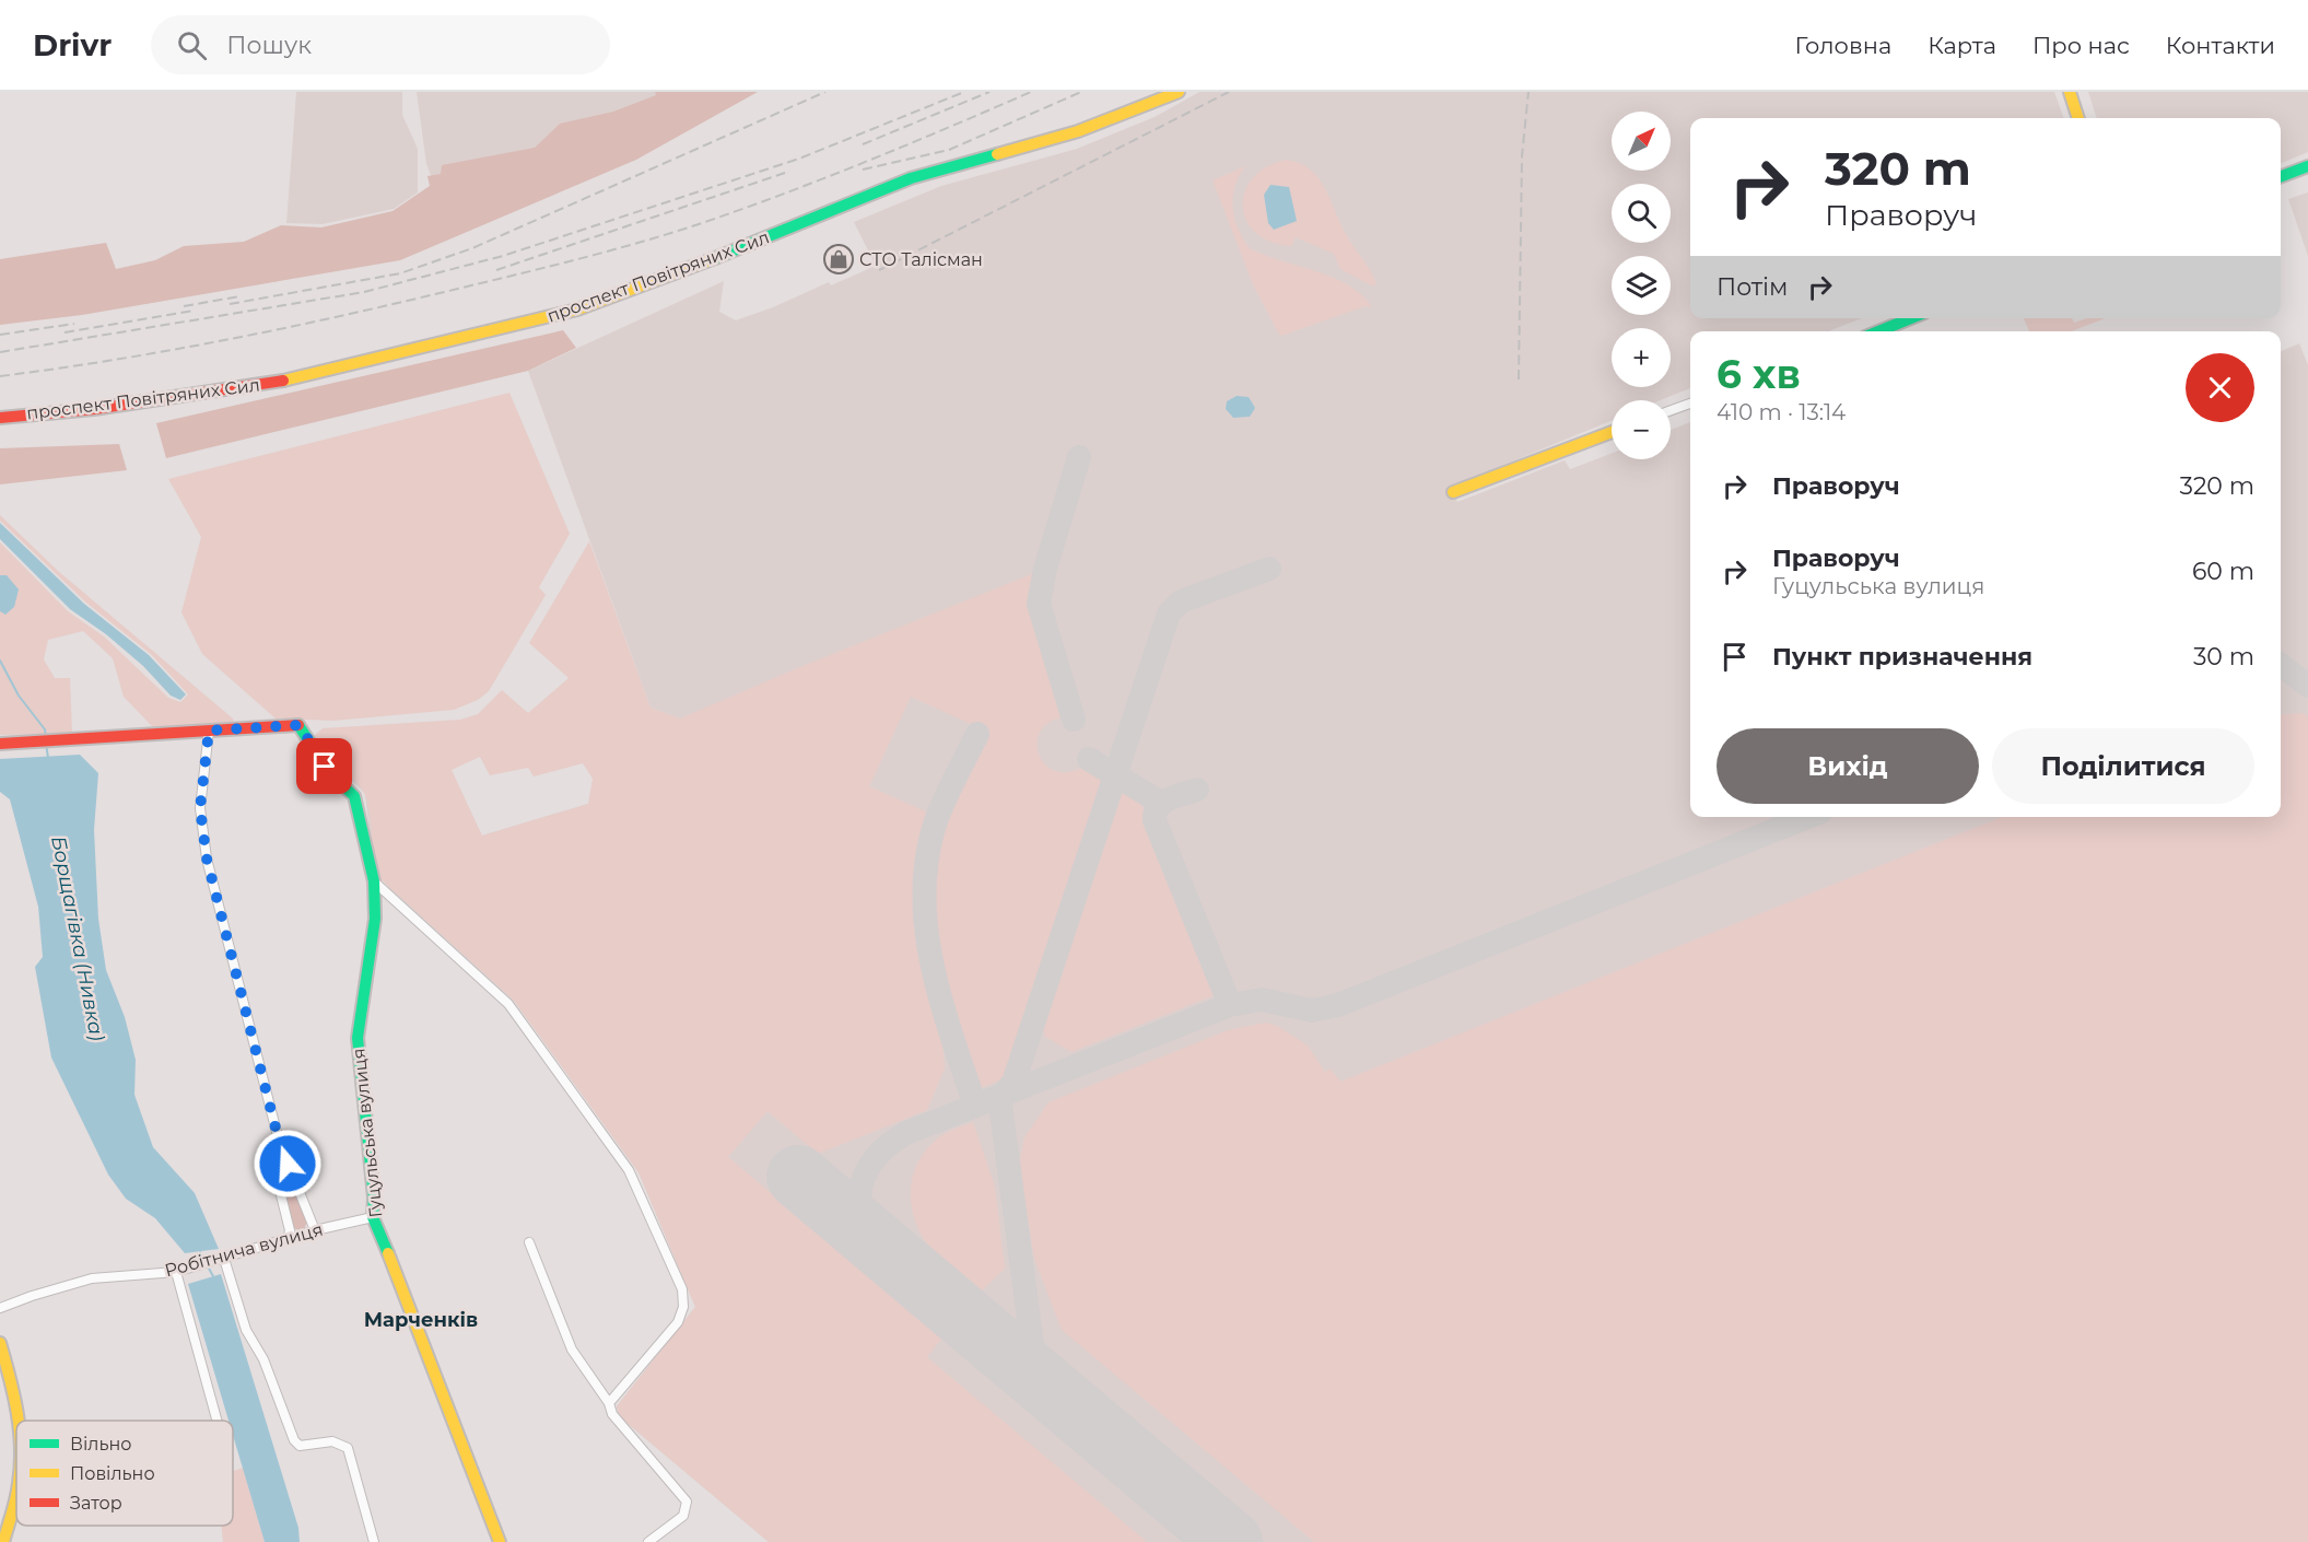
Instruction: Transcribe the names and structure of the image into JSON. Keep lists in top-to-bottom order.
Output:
{
  "streets": {
    "street": ["проспект Повітряних Сил", "Гуцульська вулиця", "Робітнича вулиця"]
  },
  "crossings": [
    ["Гуцульська вулиця", "Робітнича вулиця"]
  ],
  "districts": ["Марченків"],
  "water": ["Борщагівка (Нивка)"],
  "places": {
    "shop": ["СТО Талісман"]
  },
  "legend": ["Вільно", "Повільно", "Затор"],
  "north": "top right",
  "page": {
    "header": "Drivr",
    "search": "Пошук",
    "nav": [
      "Головна",
      "Карта",
      "Про нас",
      "Контакти"
    ],
    "map_buttons": ["+", "−"],
    "turn": ["320 m", "Праворуч"],
    "then": "Потім",
    "heading": ["6 хв", "410 m · 13:14"],
    "list": [
      {
        "name": "Праворуч",
        "value": "320 m"
      },
      {
        "name": "Праворуч",
        "note": "Гуцульська вулиця",
        "value": "60 m"
      },
      {
        "name": "Пункт призначення",
        "value": "30 m"
      }
    ],
    "buttons": ["Вихід", "Поділитися"]
  }
}
